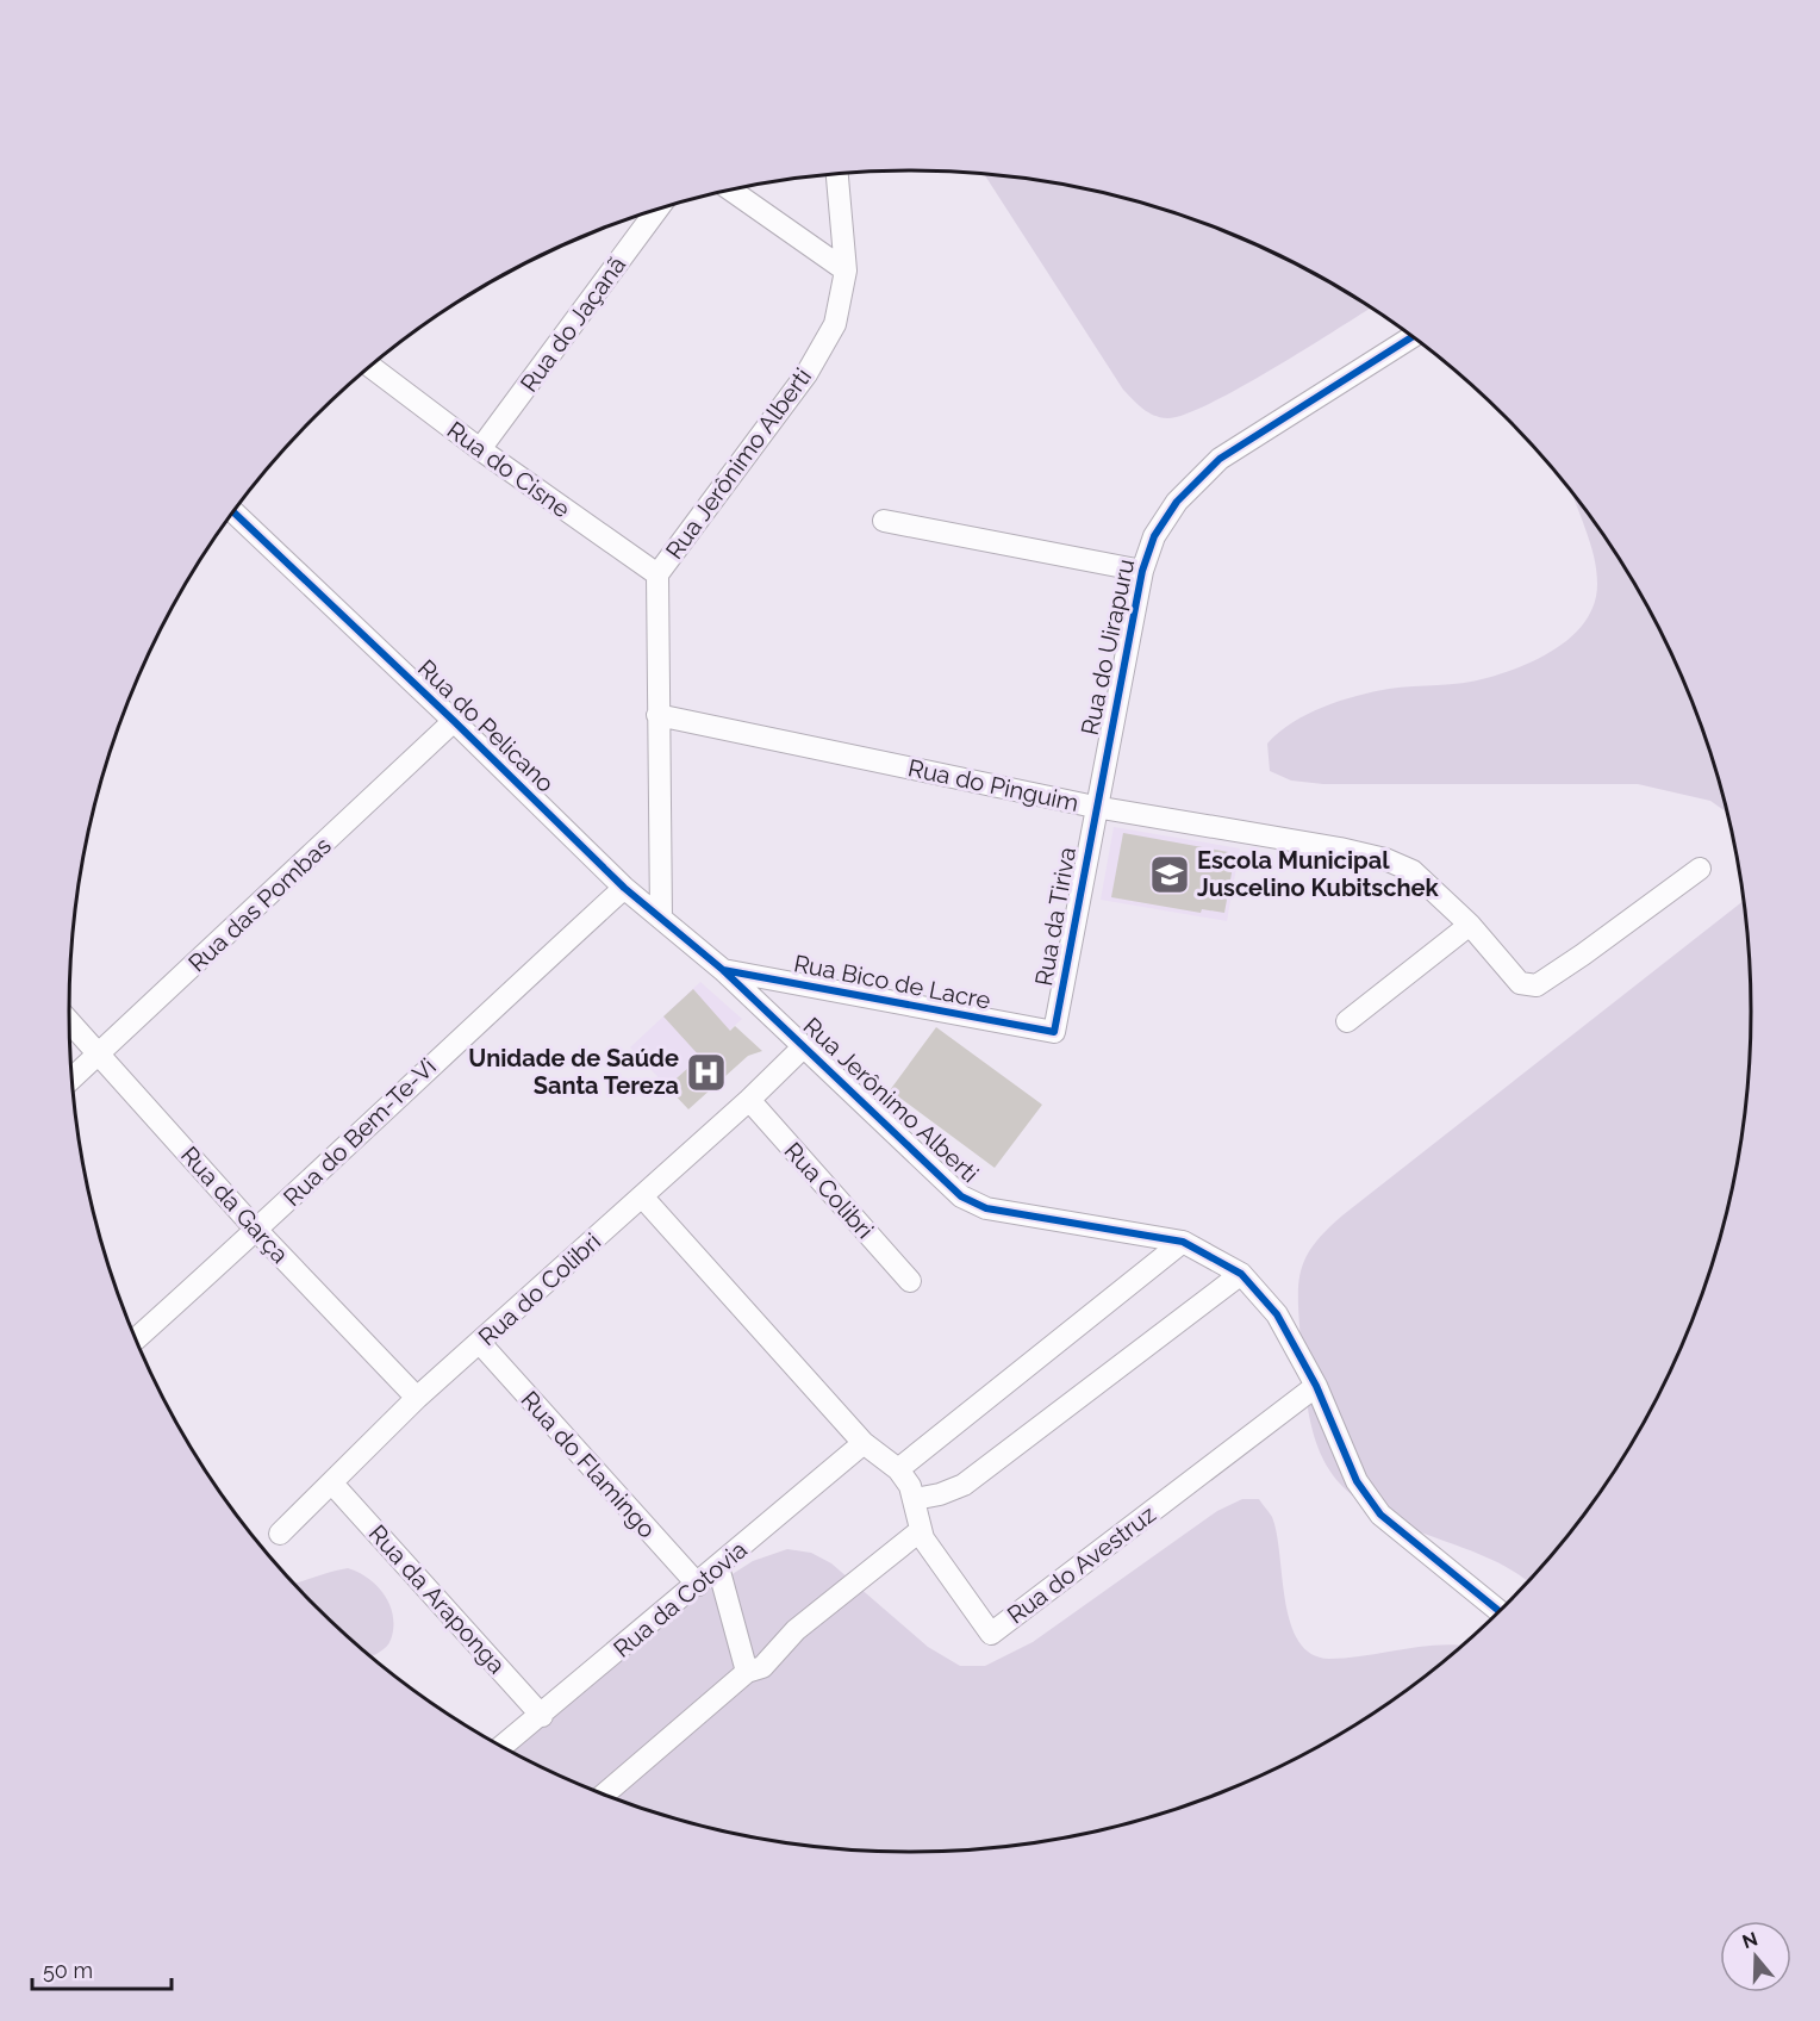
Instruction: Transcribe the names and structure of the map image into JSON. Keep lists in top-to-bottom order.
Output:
{
  "streets": {
    "street": [
      "Rua do Jaçanã",
      "Rua Jerônimo Alberti",
      "Rua do Cisne",
      "Rua do Uirapuru",
      "Rua do Pelicano",
      "Rua do Pinguim",
      "Rua das Pombas",
      "Rua da Tiriva",
      "Rua Bico de Lacre",
      "Rua do Bem-Te-Vi",
      "Rua Colibri",
      "Rua da Garça",
      "Rua do Colibri",
      "Rua do Flamingo",
      "Rua do Avestruz",
      "Rua da Araponga",
      "Rua da Cotovia"
    ]
  },
  "crossings": [
    ["Rua do Jaçanã", "Rua do Cisne"],
    ["Rua Jerônimo Alberti", "Rua do Cisne"],
    ["Rua Jerônimo Alberti", "Rua do Pelicano"],
    ["Rua Jerônimo Alberti", "Rua do Pinguim"],
    ["Rua Jerônimo Alberti", "Rua Bico de Lacre"],
    ["Rua Jerônimo Alberti", "Rua do Colibri"],
    ["Rua Jerônimo Alberti", "Rua do Avestruz"],
    ["Rua do Uirapuru", "Rua do Pinguim"],
    ["Rua do Uirapuru", "Rua da Tiriva"],
    ["Rua do Pelicano", "Rua das Pombas"],
    ["Rua do Pelicano", "Rua Bico de Lacre"],
    ["Rua do Pelicano", "Rua do Bem-Te-Vi"],
    ["Rua do Pinguim", "Rua da Tiriva"],
    ["Rua das Pombas", "Rua da Garça"],
    ["Rua da Tiriva", "Rua Bico de Lacre"],
    ["Rua do Bem-Te-Vi", "Rua da Garça"],
    ["Rua Colibri", "Rua do Colibri"],
    ["Rua da Garça", "Rua do Colibri"],
    ["Rua do Colibri", "Rua do Flamingo"],
    ["Rua do Colibri", "Rua do Avestruz"],
    ["Rua do Colibri", "Rua da Araponga"],
    ["Rua do Flamingo", "Rua da Cotovia"],
    ["Rua do Avestruz", "Rua da Cotovia"],
    ["Rua da Araponga", "Rua da Cotovia"]
  ],
  "places": {
    "school or university": ["Escola Municipal Juscelino Kubitschek"],
    "hospital": ["Unidade de Saúde Santa Tereza"]
  },
  "scale_bar": "50 m",
  "north": "top"
}
